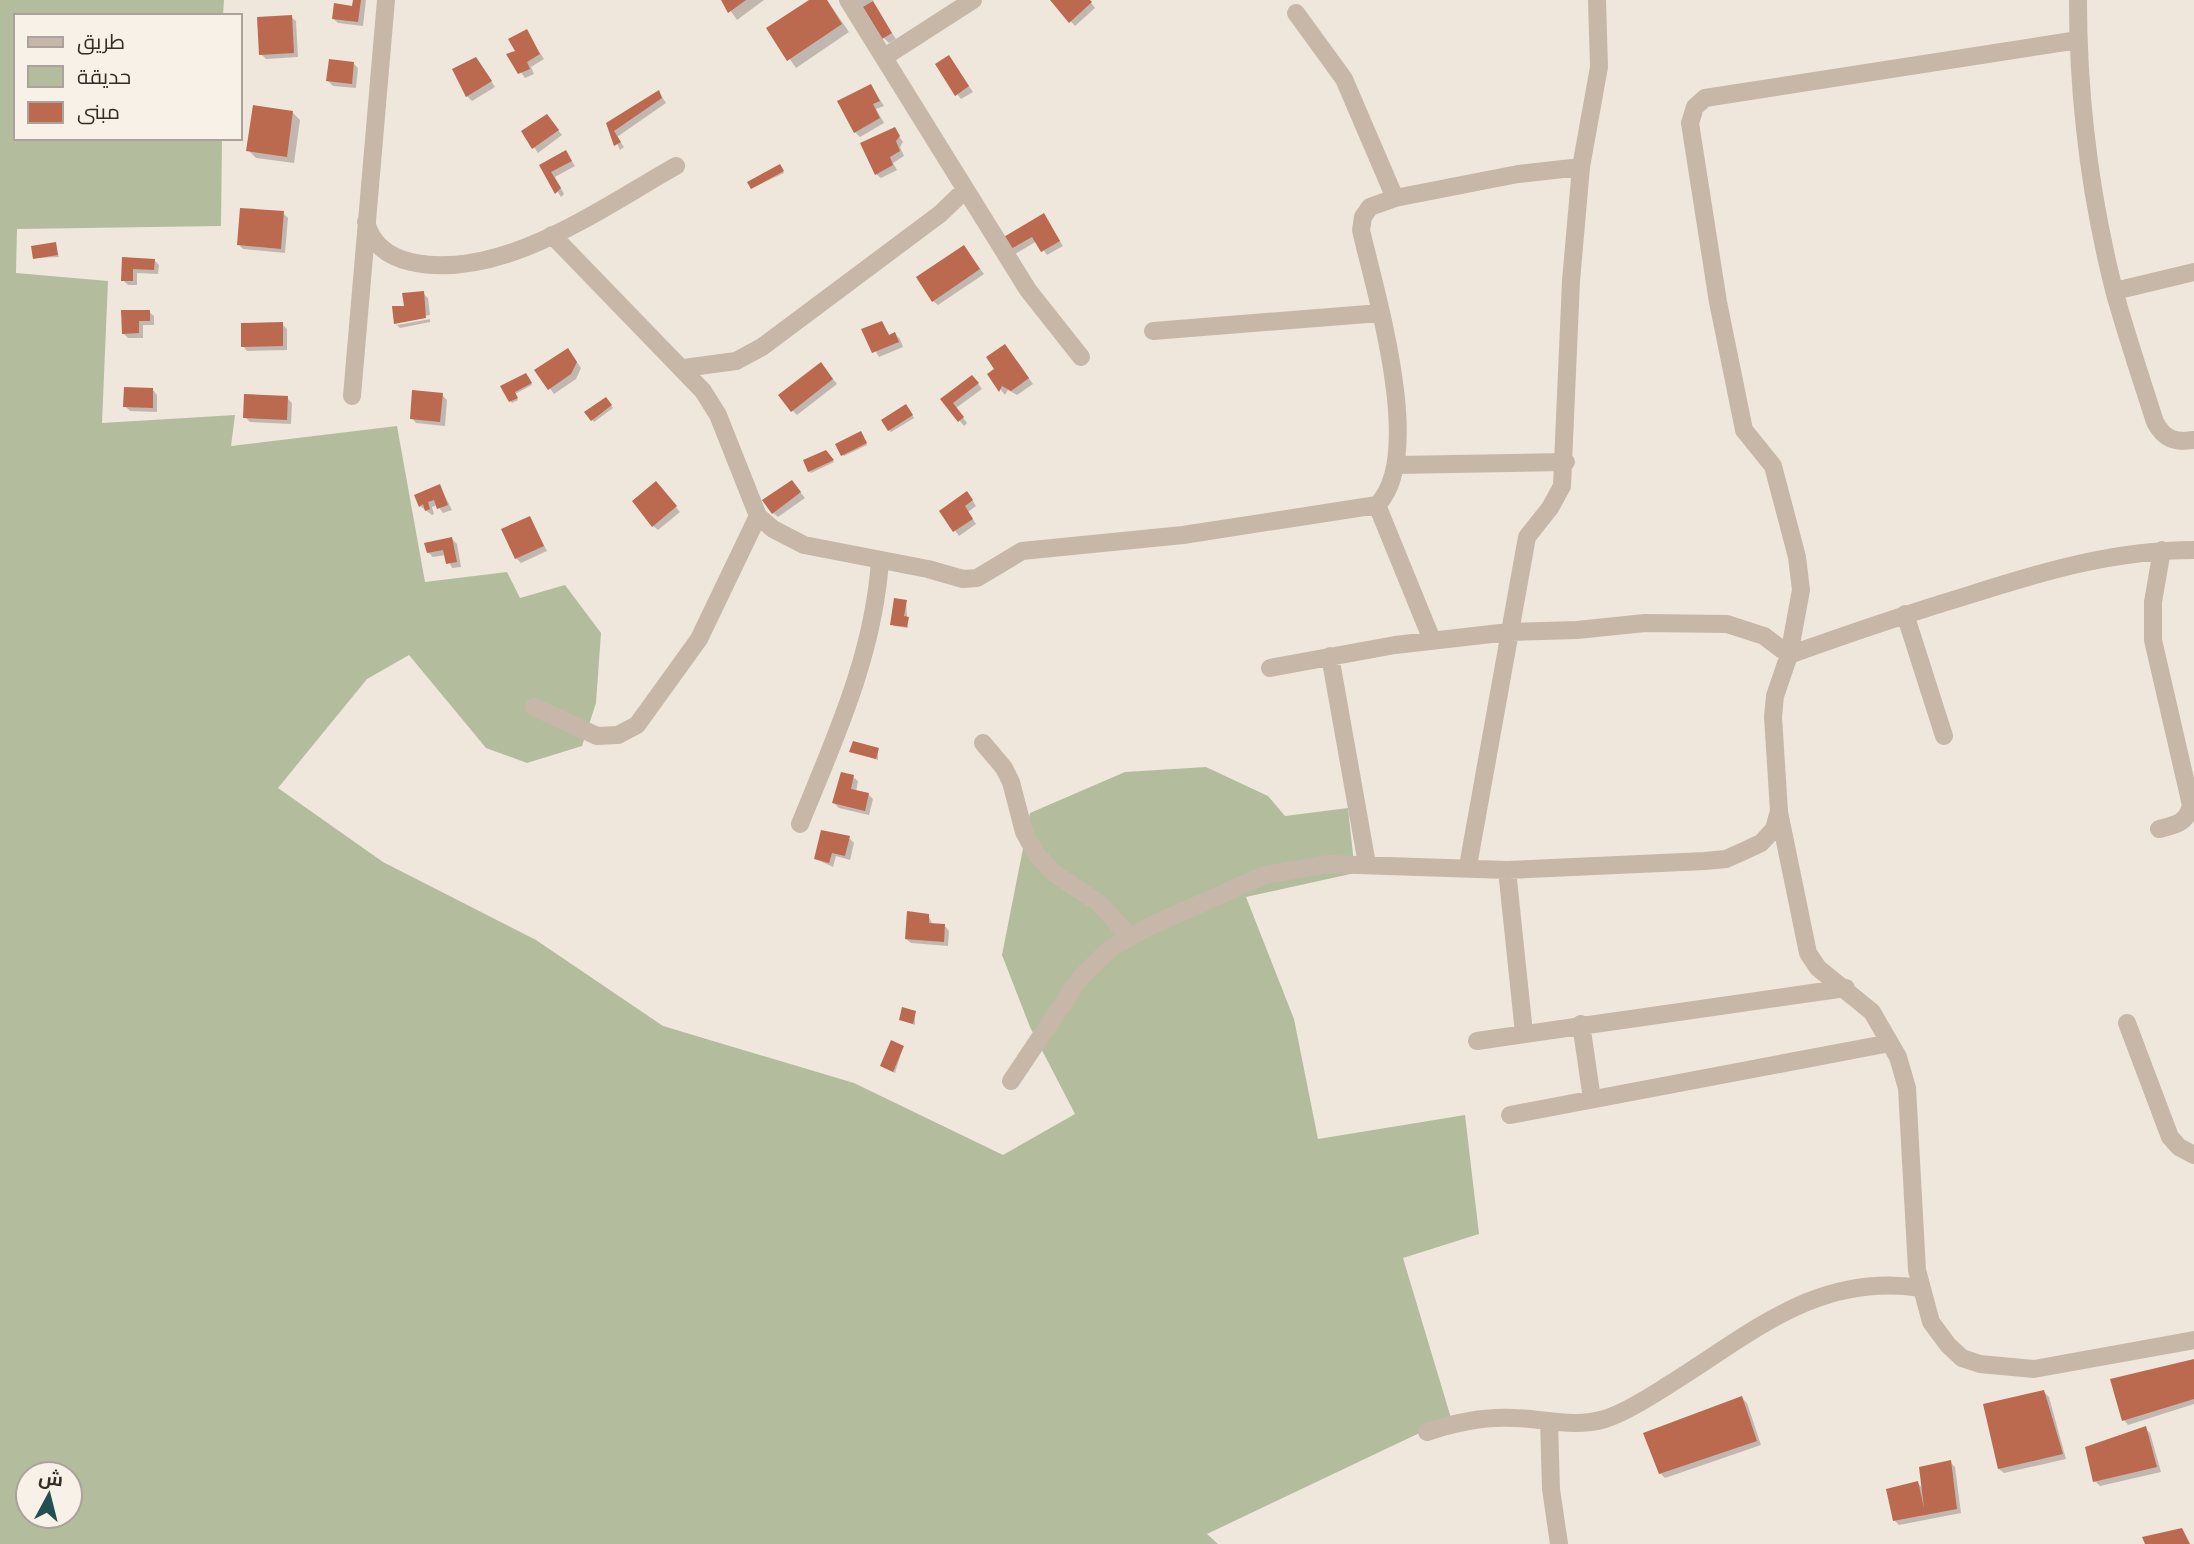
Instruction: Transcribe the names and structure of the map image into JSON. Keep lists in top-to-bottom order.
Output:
{
  "legend": ["طريق", "حديقة", "مبنى"],
  "north": "top"
}
